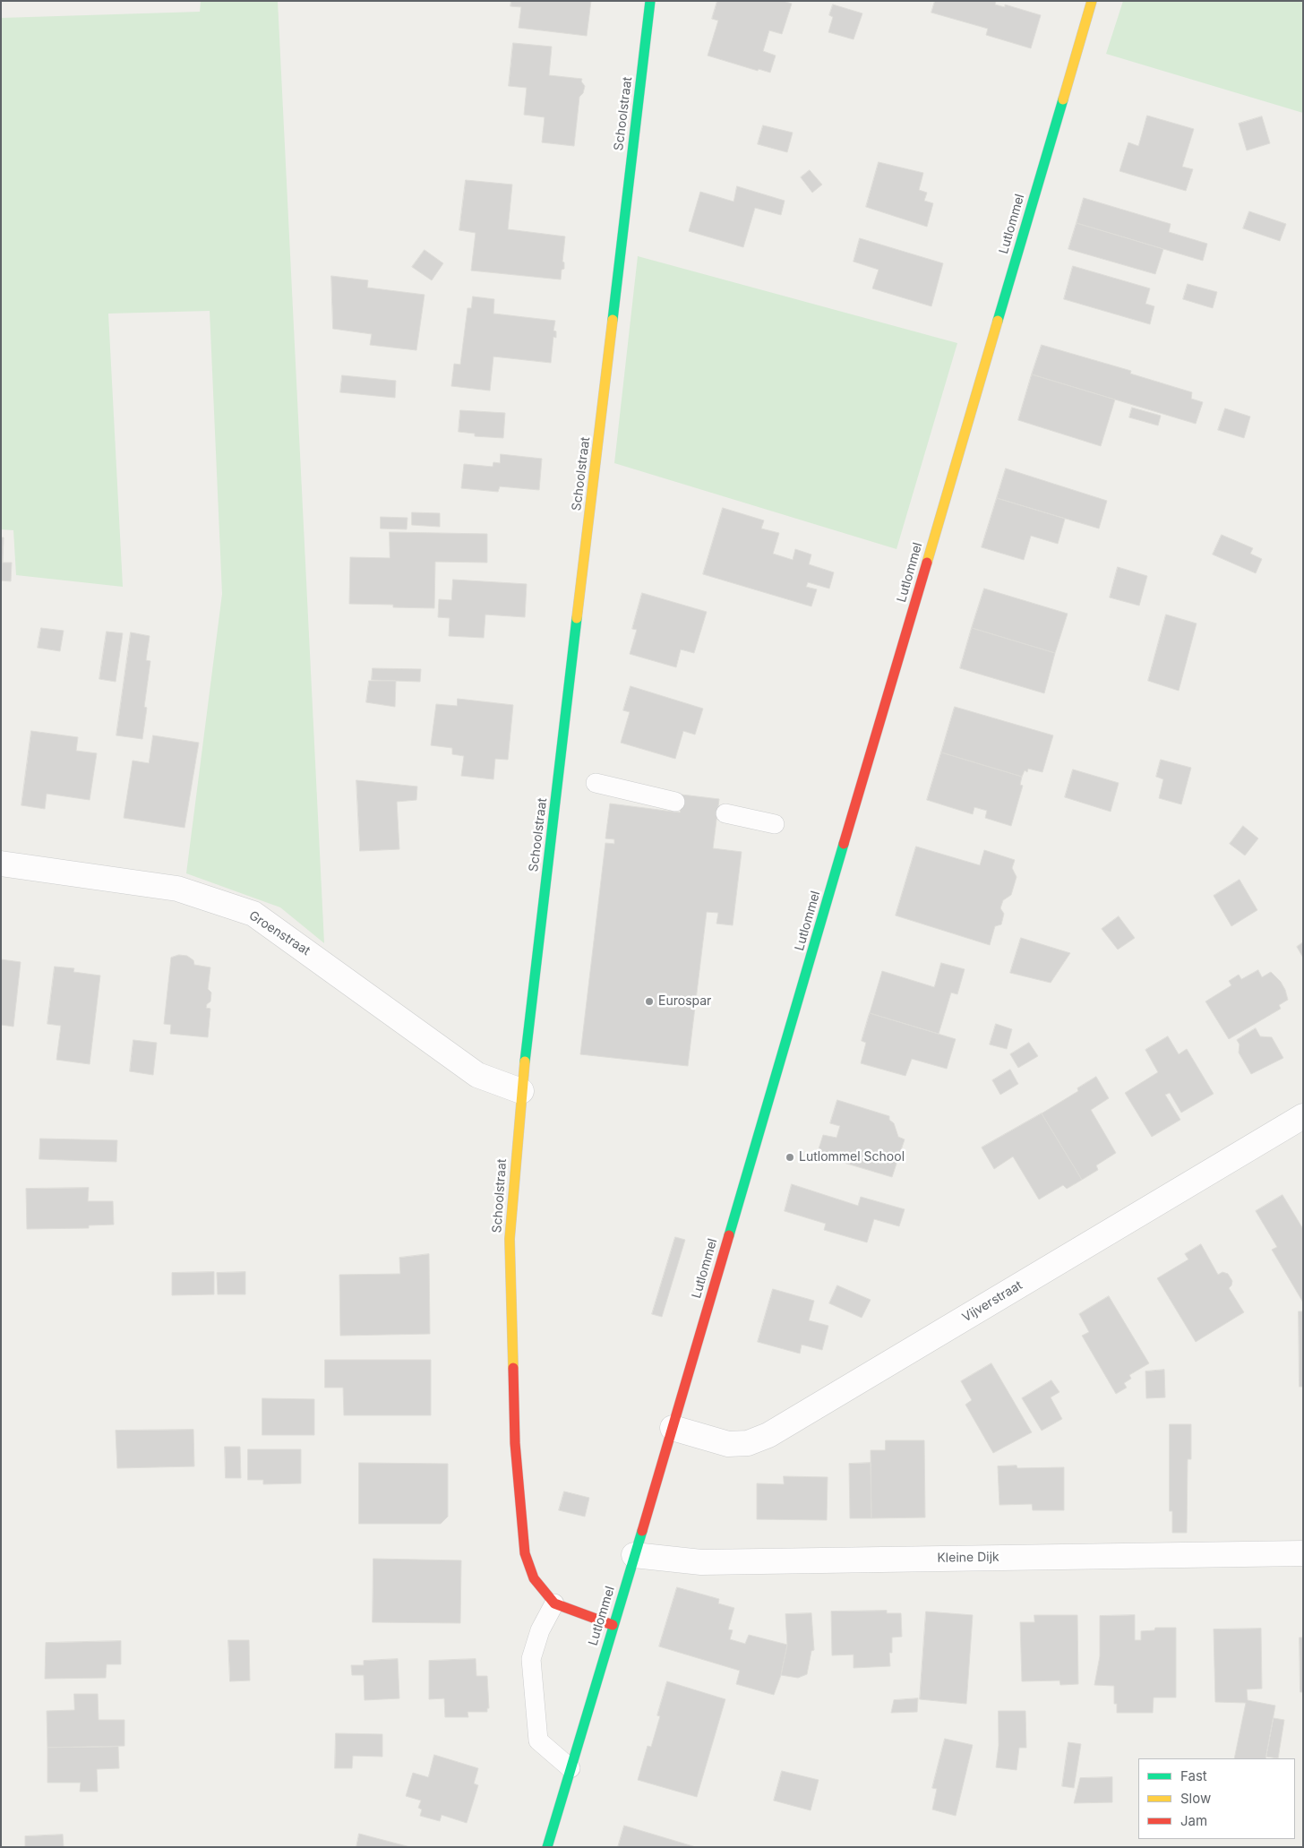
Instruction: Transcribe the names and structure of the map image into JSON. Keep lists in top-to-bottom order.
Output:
{
  "streets": {
    "main road": ["Schoolstraat", "Lutlommel"],
    "street": ["Groenstraat", "Vijverstraat", "Kleine Dijk"]
  },
  "crossings": [
    ["Schoolstraat", "Groenstraat"],
    ["Lutlommel", "Vijverstraat"],
    ["Lutlommel", "Kleine Dijk"]
  ],
  "places": ["Eurospar", "Lutlommel School"],
  "legend": ["Fast", "Slow", "Jam"]
}
